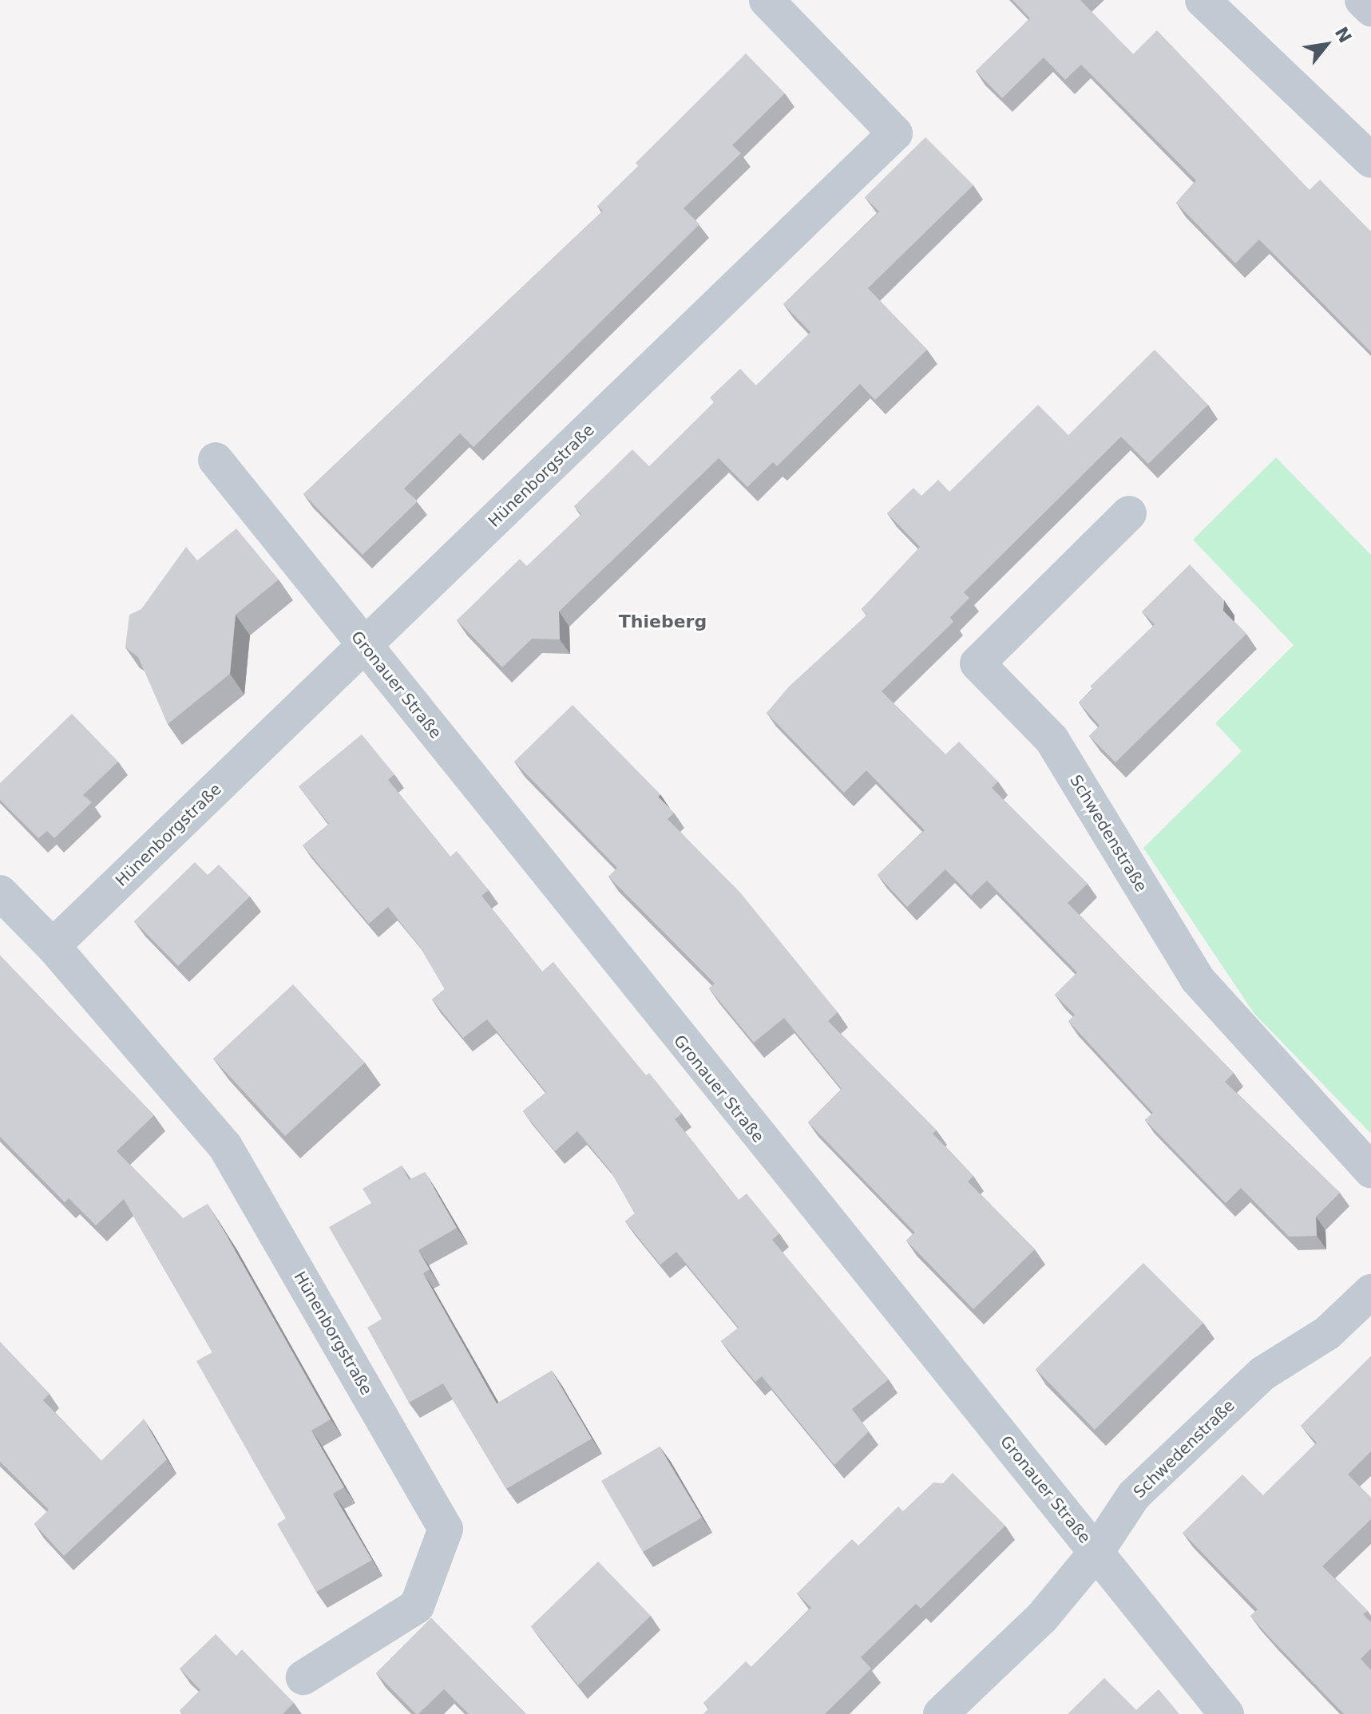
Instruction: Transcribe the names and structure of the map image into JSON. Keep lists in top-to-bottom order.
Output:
{
  "streets": {
    "street": ["Hünenborgstraße", "Gronauer Straße", "Schwedenstraße"]
  },
  "crossings": [
    ["Hünenborgstraße", "Gronauer Straße"],
    ["Gronauer Straße", "Schwedenstraße"]
  ],
  "districts": ["Thieberg"],
  "north": "top right"
}
